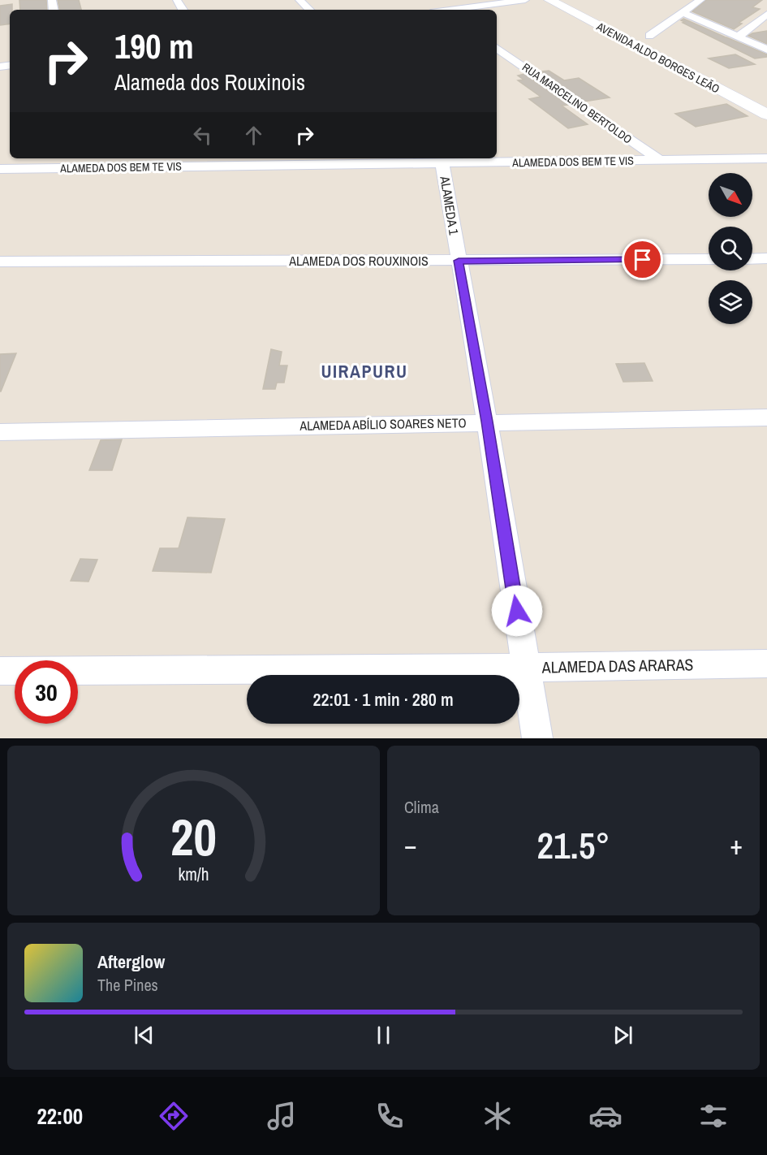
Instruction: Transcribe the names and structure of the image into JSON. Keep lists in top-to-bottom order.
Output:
{
  "streets": {
    "street": [
      "AVENIDA ALDO BORGES LEÃO",
      "RUA MARCELINO BERTOLDO",
      "ALAMEDA DOS BEM TE VIS",
      "ALAMEDA 1",
      "ALAMEDA DOS ROUXINOIS",
      "ALAMEDA ABÍLIO SOARES NETO",
      "ALAMEDA DAS ARARAS"
    ]
  },
  "crossings": [
    ["RUA MARCELINO BERTOLDO", "ALAMEDA DOS BEM TE VIS"],
    ["ALAMEDA DOS BEM TE VIS", "ALAMEDA 1"],
    ["ALAMEDA 1", "ALAMEDA DOS ROUXINOIS"],
    ["ALAMEDA 1", "ALAMEDA ABÍLIO SOARES NETO"],
    ["ALAMEDA 1", "ALAMEDA DAS ARARAS"]
  ],
  "districts": ["UIRAPURU"],
  "north": "bottom right",
  "page": {
    "turn": ["190 m", "Alameda dos Rouxinois"],
    "limit": "30",
    "trip": "22:01 · 1 min · 280 m",
    "tile": "Clima",
    "heat": ["−", "21.5°", "+"],
    "song": ["Afterglow", "The Pines"],
    "tabs": "22:00",
    "gauge": ["20", "km/h"]
  }
}
